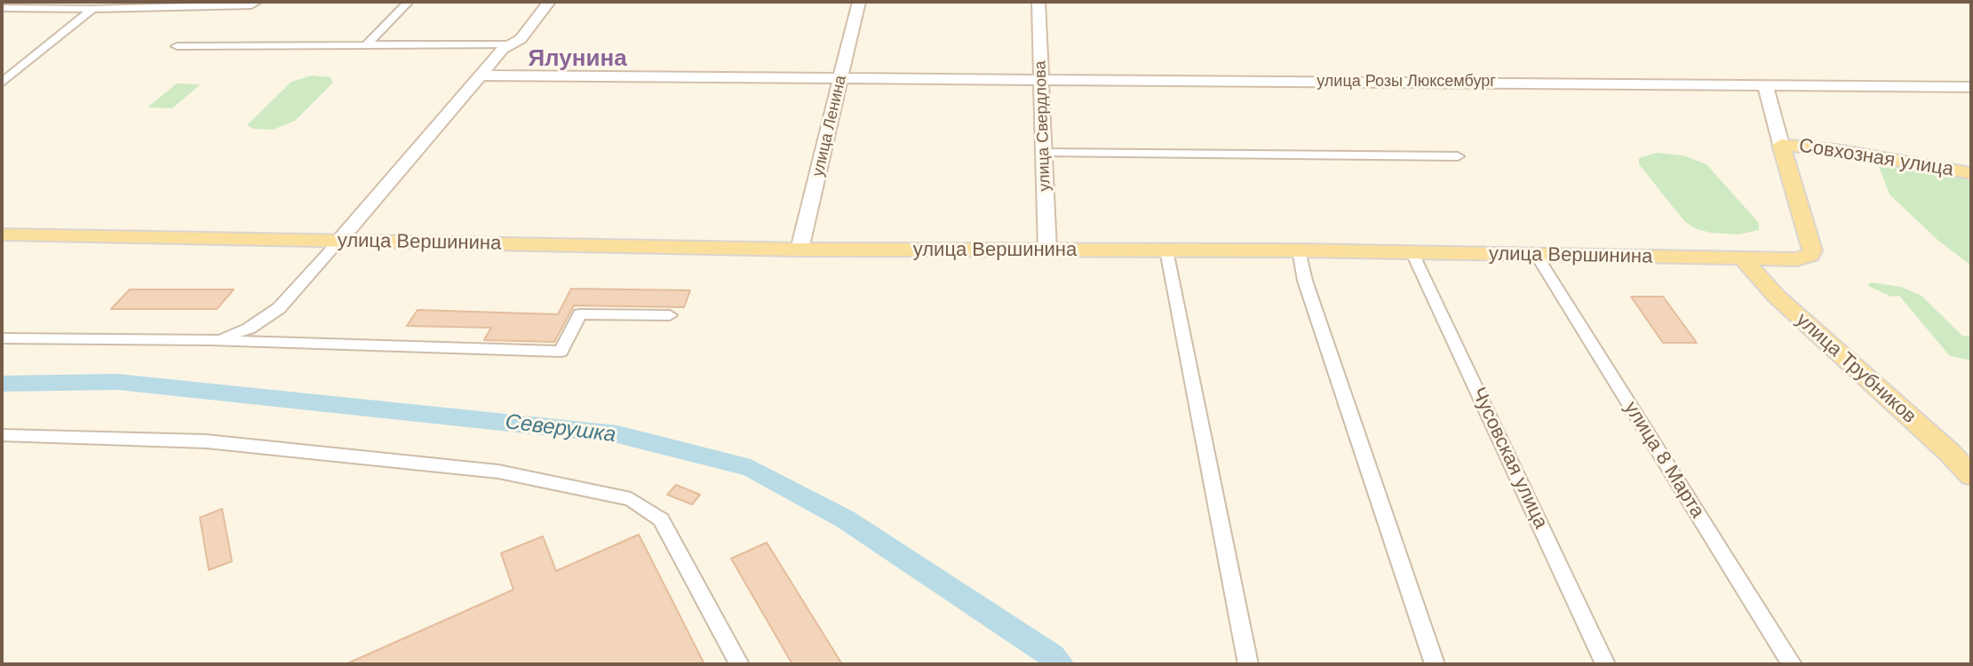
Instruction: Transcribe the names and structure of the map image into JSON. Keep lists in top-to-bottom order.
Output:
{
  "streets": {
    "main road": ["Совхозная улица", "улица Вершинина", "улица Трубников"],
    "street": [
      "улица Розы Люксембург",
      "улица Ленина",
      "улица Свердлова",
      "Чусовская улица",
      "улица 8 Марта"
    ]
  },
  "crossings": [
    ["улица Розы Люксембург", "улица Ленина"],
    ["улица Розы Люксембург", "улица Свердлова"],
    ["улица Розы Люксембург", "улица Вершинина"],
    ["улица Ленина", "улица Вершинина"],
    ["улица Свердлова", "улица Вершинина"],
    ["Совхозная улица", "улица Вершинина"],
    ["улица Вершинина", "улица Трубников"],
    ["улица Вершинина", "Чусовская улица"],
    ["улица Вершинина", "улица 8 Марта"]
  ],
  "districts": ["Ялунина"],
  "water": ["Северушка"]
}
